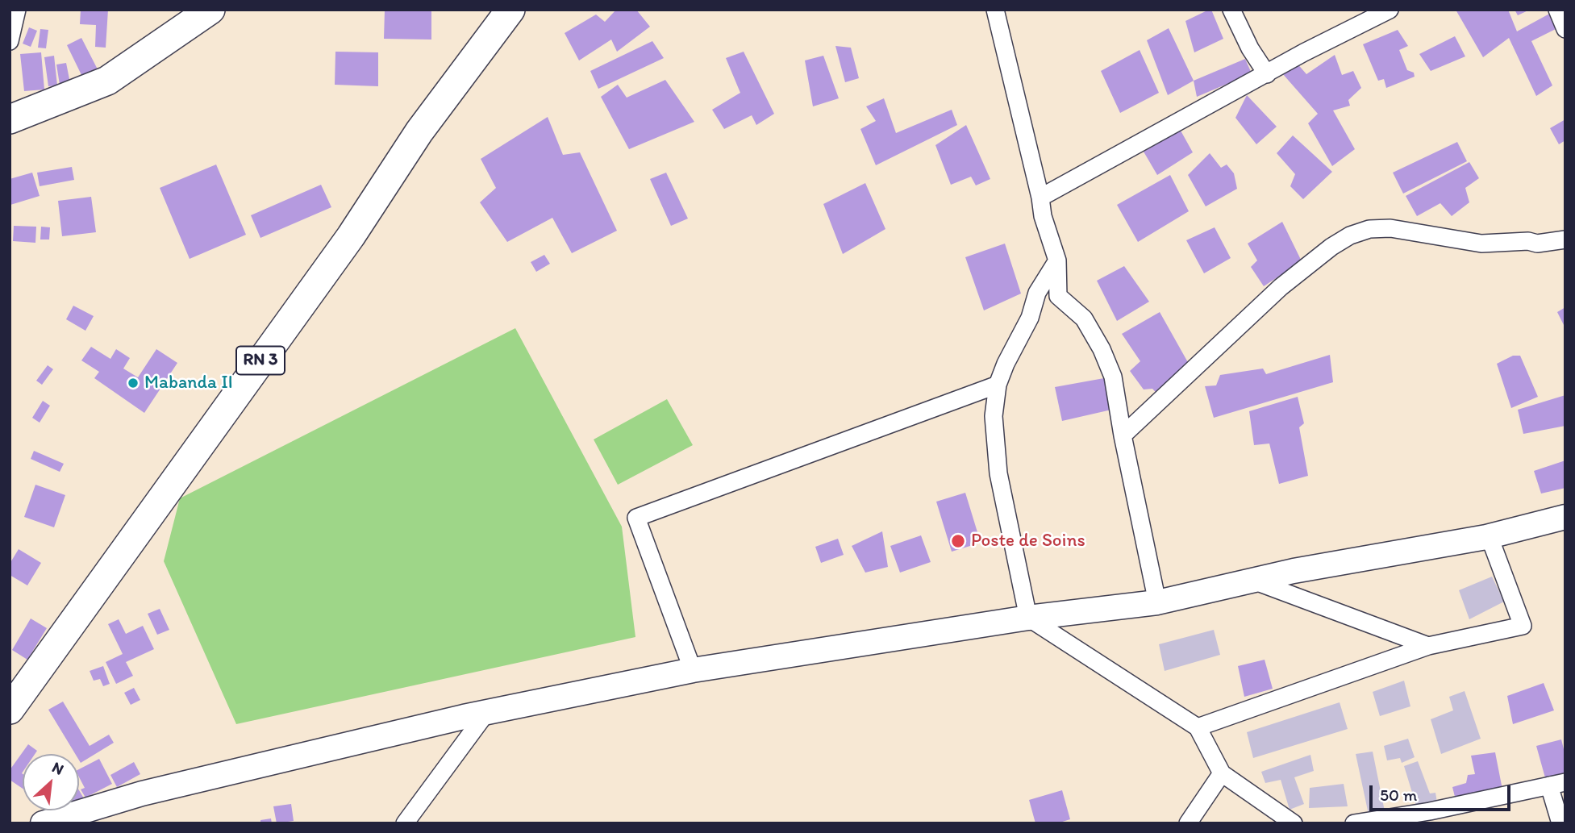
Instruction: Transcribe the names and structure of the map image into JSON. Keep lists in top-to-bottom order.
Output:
{
  "streets": {
    "highway": ["RN 3"]
  },
  "places": ["Mabanda II", "Poste de Soins"],
  "scale_bar": "50 m",
  "north": "top right"
}
